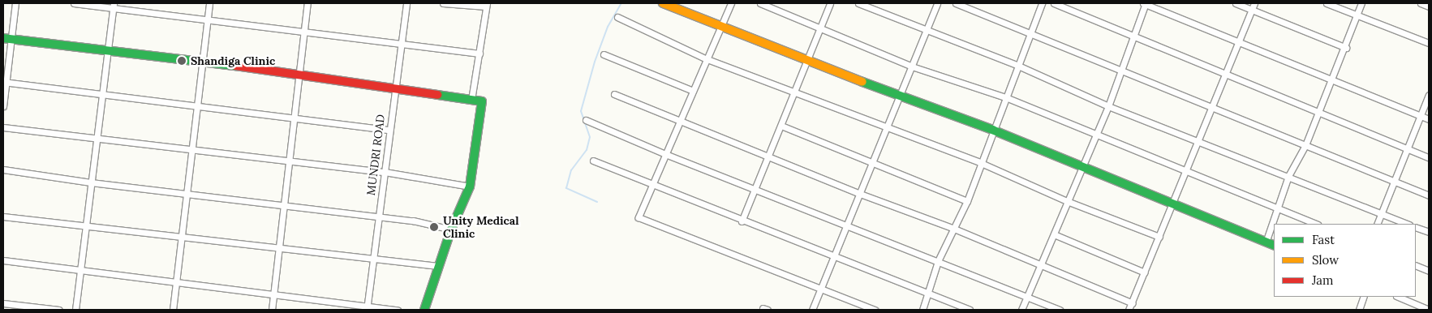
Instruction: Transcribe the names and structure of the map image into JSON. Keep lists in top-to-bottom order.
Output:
{
  "streets": {
    "street": ["MUNDRI ROAD"]
  },
  "places": ["Shandiga Clinic", "Unity Medical Clinic"],
  "legend": ["Fast", "Slow", "Jam"]
}
